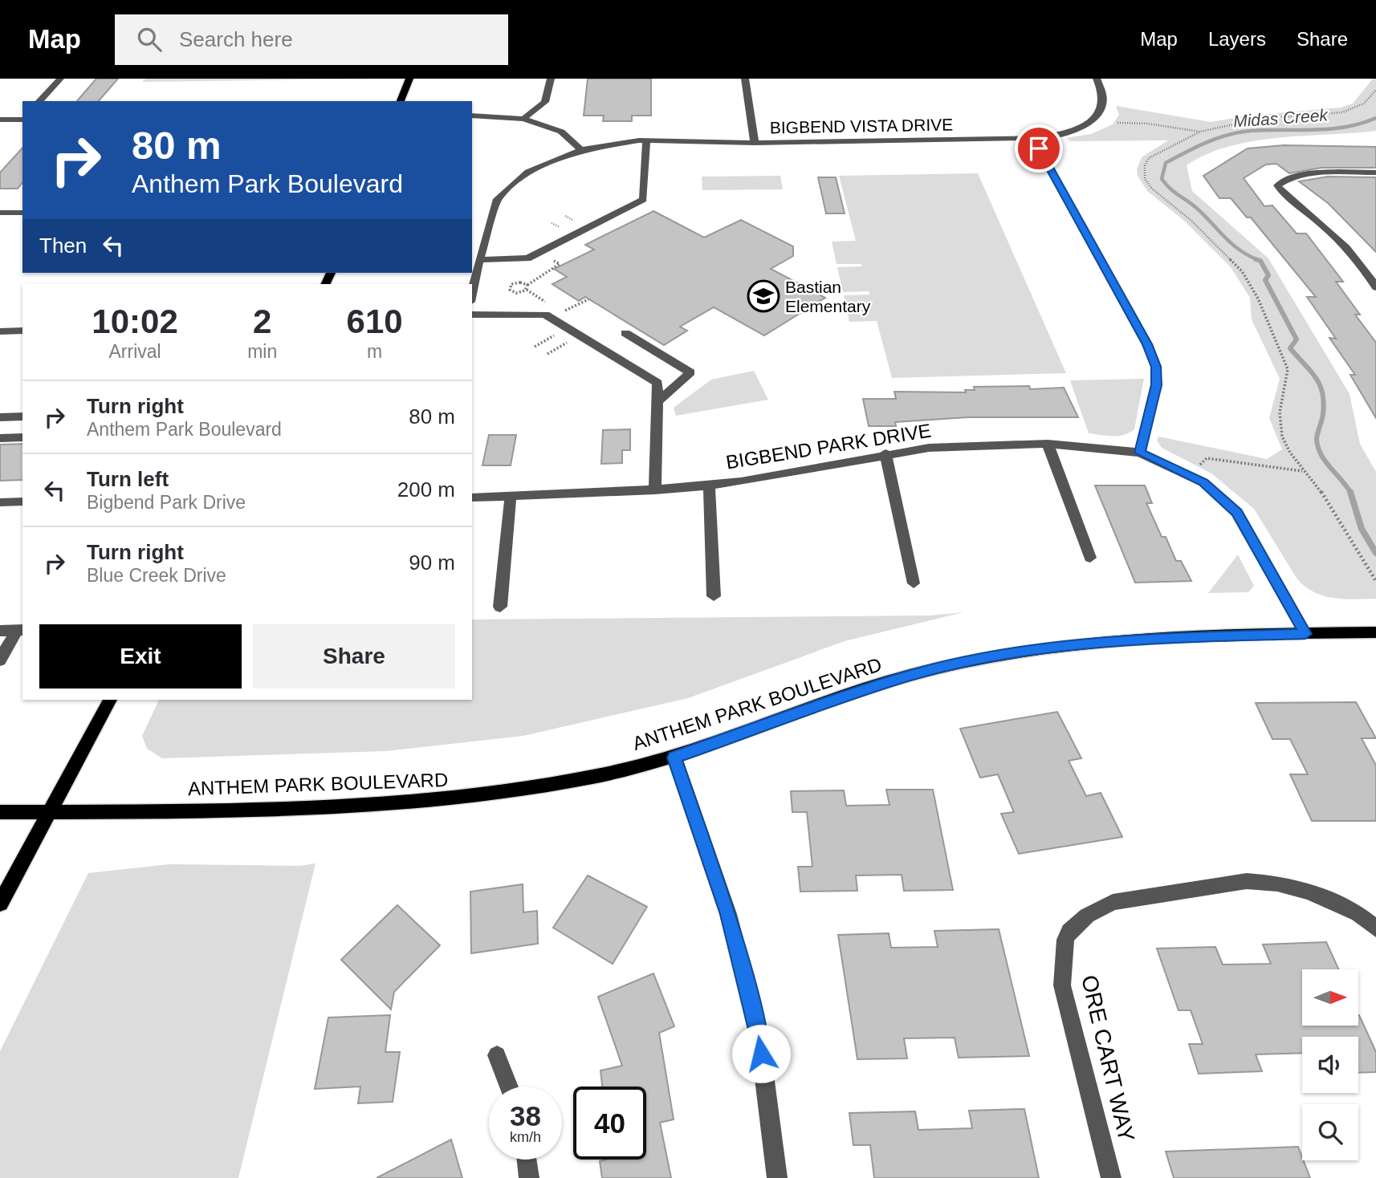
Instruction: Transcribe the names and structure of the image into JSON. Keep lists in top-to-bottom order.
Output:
{
  "streets": {
    "main road": ["ANTHEM PARK BOULEVARD"],
    "street": ["BIGBEND VISTA DRIVE", "BIGBEND PARK DRIVE", "ORE CART WAY"]
  },
  "crossings": [
    ["BIGBEND PARK DRIVE", "ANTHEM PARK BOULEVARD"]
  ],
  "water": ["Midas Creek"],
  "places": {
    "school or university": ["Bastian Elementary"]
  },
  "north": "right",
  "page": {
    "header": "Map",
    "search": "Search here",
    "nav": ["Map", "Layers", "Share"],
    "turn": ["80 m", "Anthem Park Boulevard"],
    "then": "Then",
    "eta": [
      "10:02",
      "Arrival",
      "2",
      "min",
      "610",
      "m"
    ],
    "list": [
      {
        "name": "Turn right",
        "note": "Anthem Park Boulevard",
        "value": "80 m"
      },
      {
        "name": "Turn left",
        "note": "Bigbend Park Drive",
        "value": "200 m"
      },
      {
        "name": "Turn right",
        "note": "Blue Creek Drive",
        "value": "90 m"
      }
    ],
    "buttons": ["Exit", "Share"],
    "speed": "38 km/h",
    "limit": "40"
  }
}
